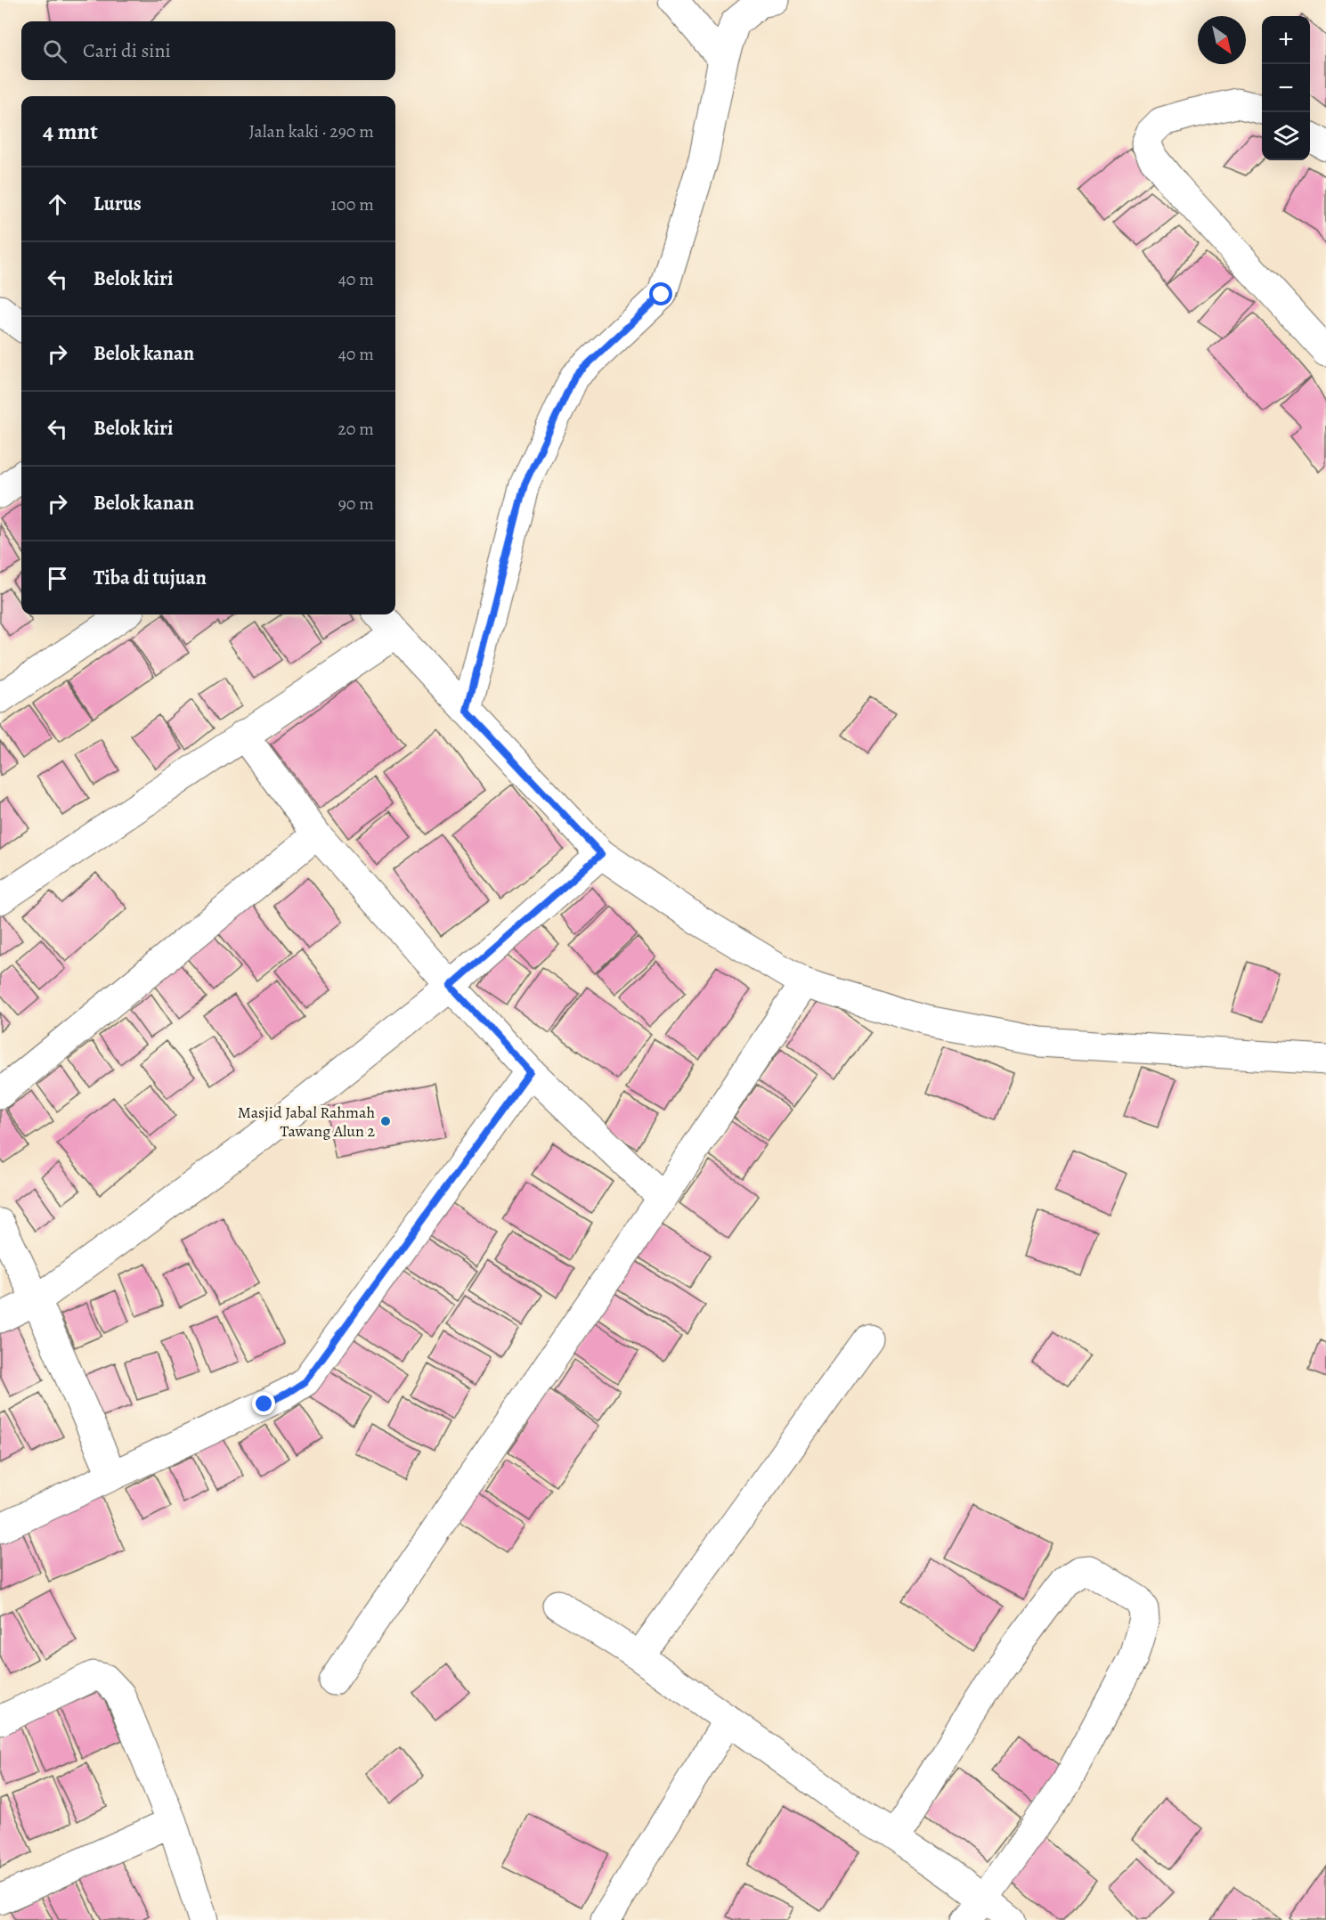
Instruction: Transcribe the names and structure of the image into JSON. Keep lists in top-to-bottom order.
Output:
{
  "places": ["Masjid Jabal Rahmah Tawang Alun 2"],
  "north": "bottom right",
  "page": {
    "map_buttons": ["+", "−"],
    "search": "Cari di sini",
    "heading": ["4 mnt", "Jalan kaki · 290 m"],
    "list": [
      ["Lurus", "100 m"],
      ["Belok kiri", "40 m"],
      ["Belok kanan", "40 m"],
      ["Belok kiri", "20 m"],
      ["Belok kanan", "90 m"],
      "Tiba di tujuan"
    ]
  }
}
